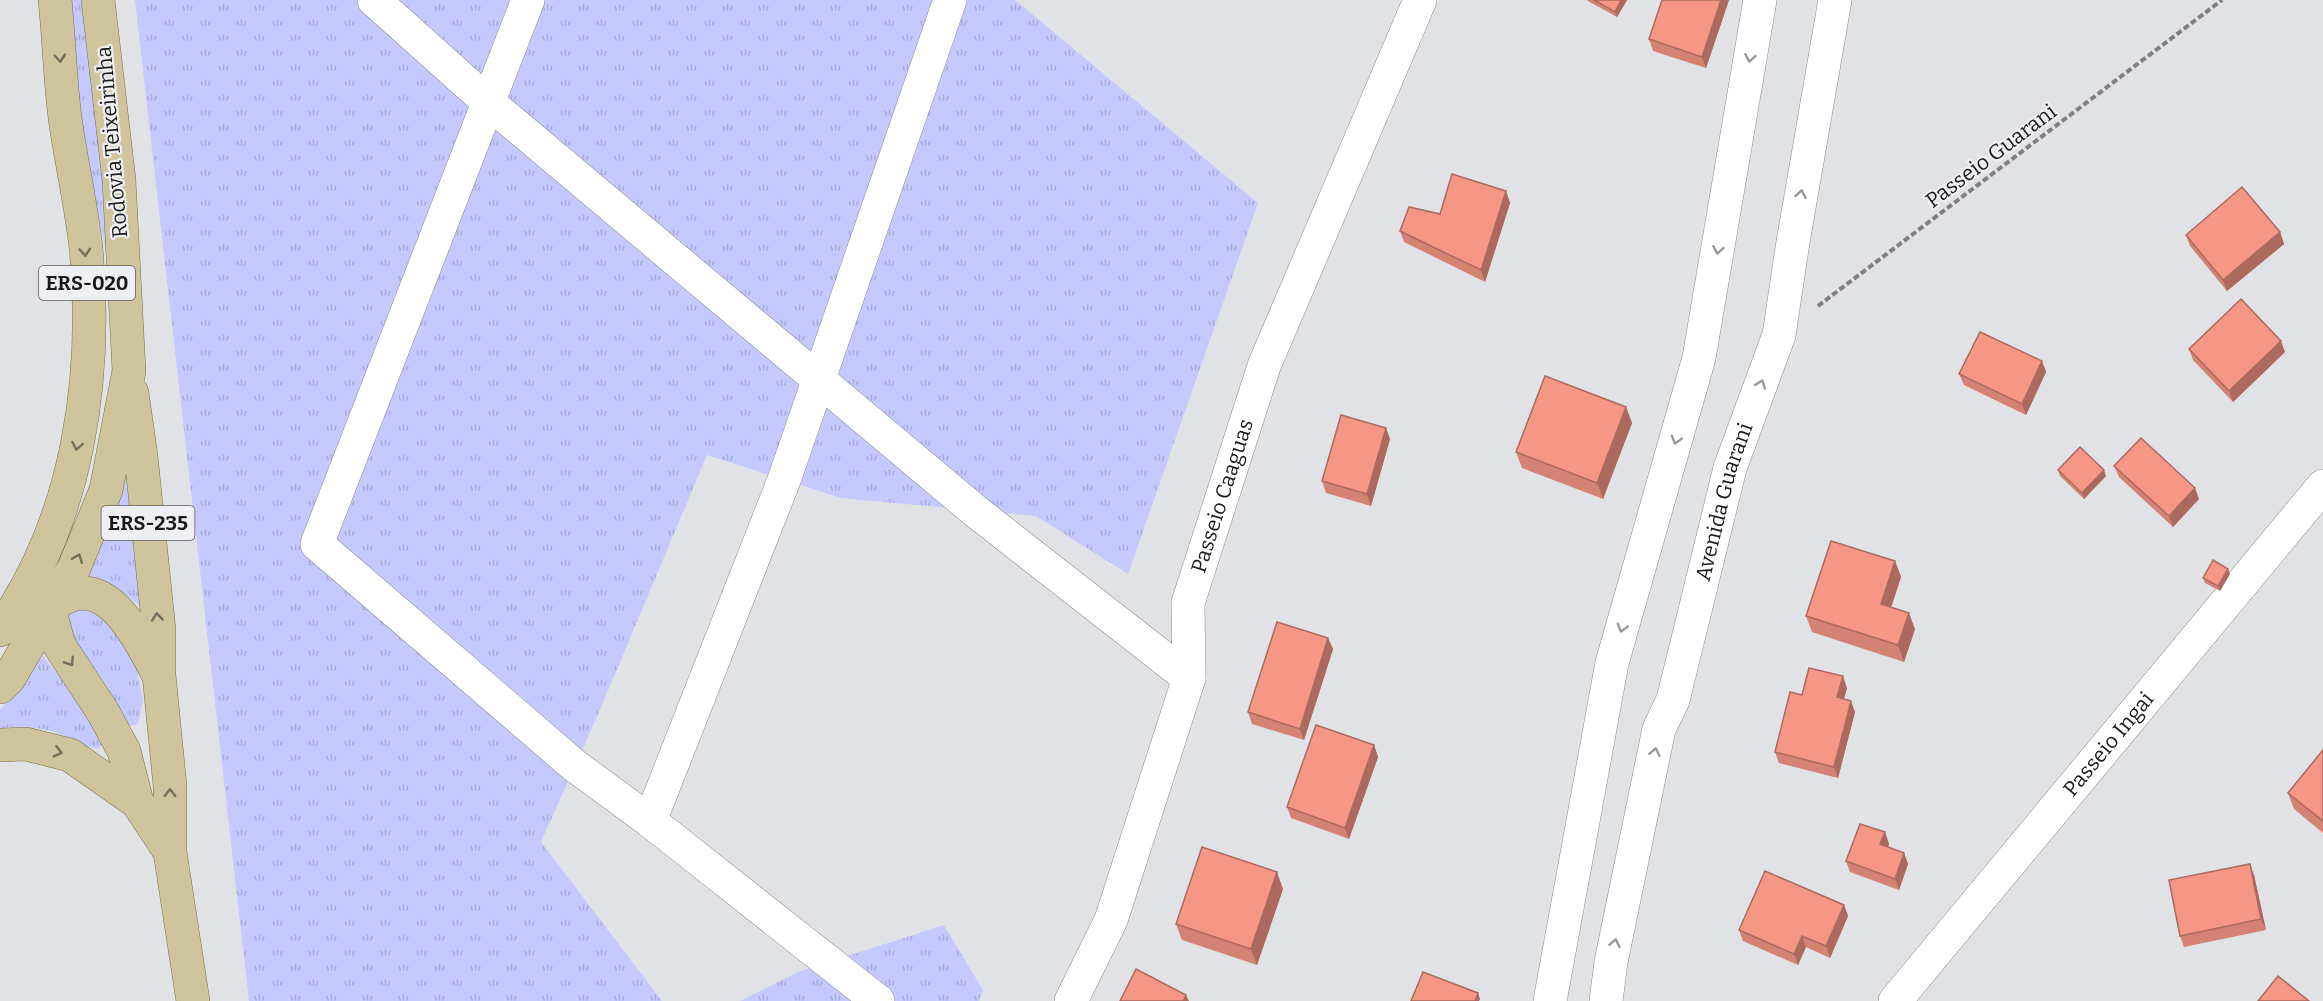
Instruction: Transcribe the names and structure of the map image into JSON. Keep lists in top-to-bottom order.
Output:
{
  "streets": {
    "main road": ["Rodovia Teixeirinha", "ERS-020", "ERS-235"],
    "street": ["Passeio Caaguas", "Avenida Guarani", "Passeio Ingai"],
    "path": ["Passeio Guarani"]
  },
  "crossings": [
    ["Rodovia Teixeirinha", "ERS-235"],
    ["Passeio Guarani", "Avenida Guarani"]
  ]
}
